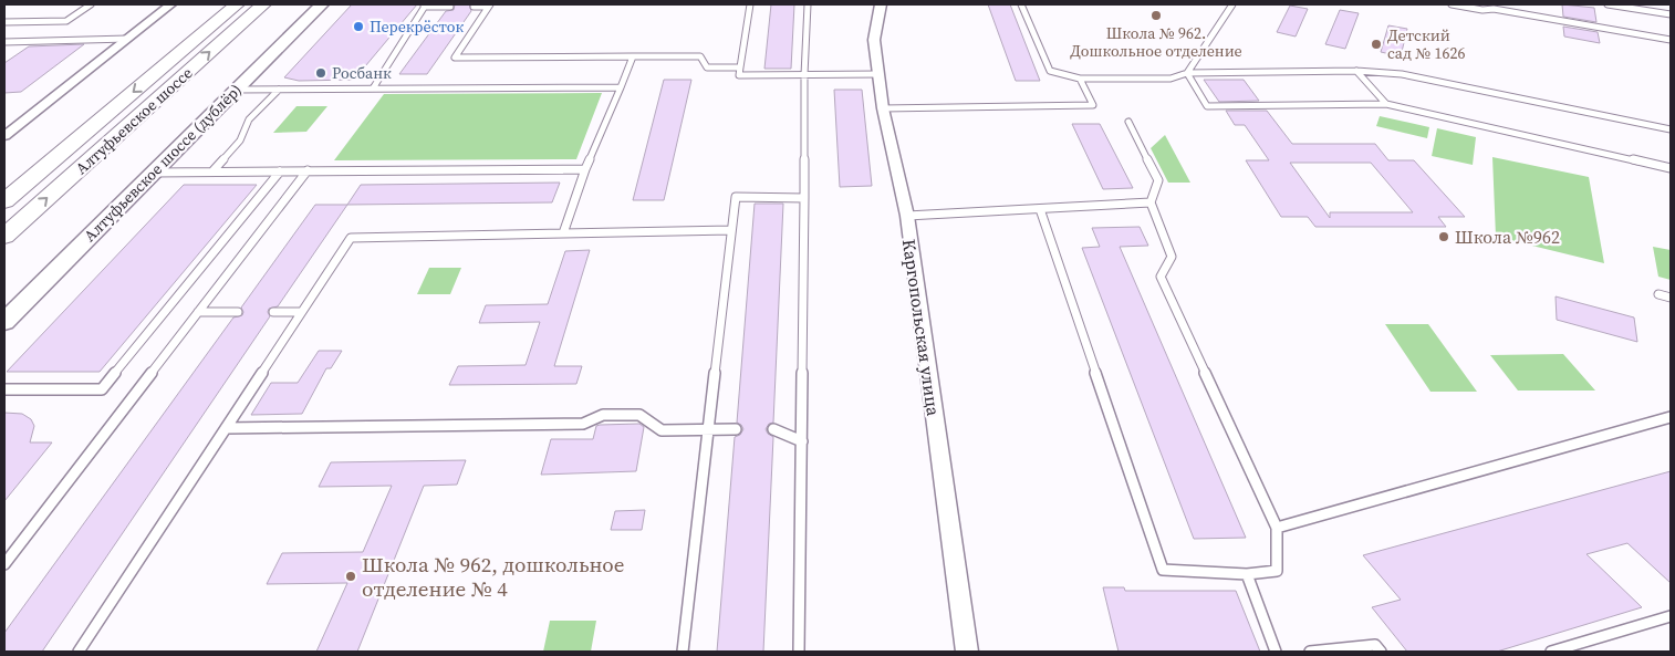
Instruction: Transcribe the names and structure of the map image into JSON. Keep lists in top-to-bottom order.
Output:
{
  "streets": {
    "main road": ["Алтуфьевское шоссе", "Алтуфьевское шоссе (дублёр)"],
    "street": ["Каргопольская улица"]
  },
  "places": [
    "Школа № 962. Дошкольное отделение",
    "Перекрёсток",
    "Детский сад № 1626",
    "Росбанк",
    "Школа №962",
    "Школа № 962, дошкольное отделение № 4"
  ]
}
